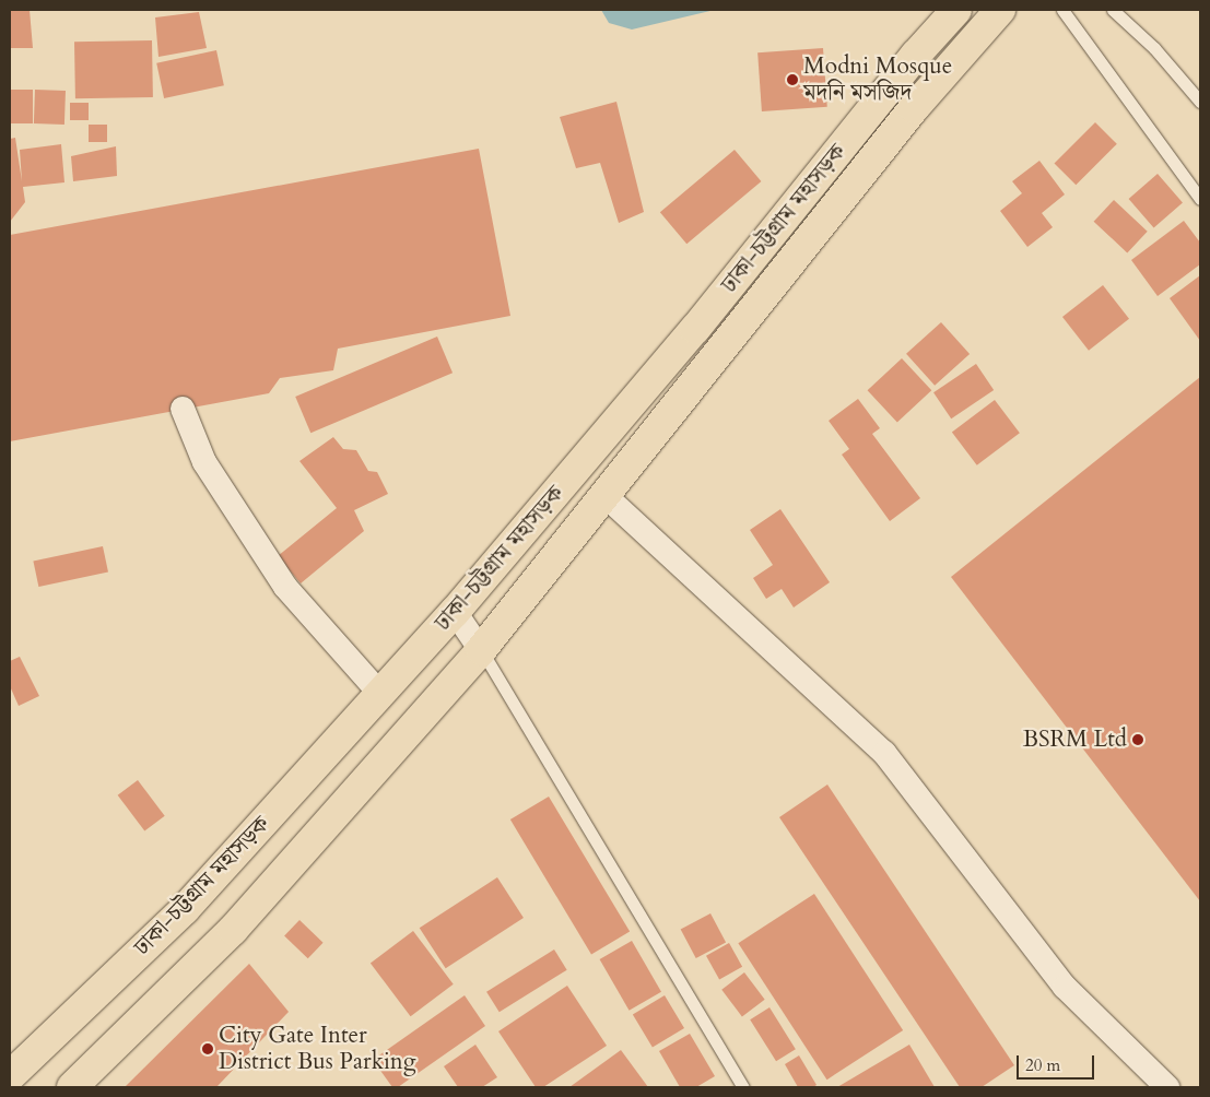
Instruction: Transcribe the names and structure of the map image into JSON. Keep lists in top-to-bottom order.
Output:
{
  "streets": {
    "highway": ["ঢাকা-চট্টগ্রাম মহাসড়ক"]
  },
  "places": ["Modni Mosque মদনি মসজিদ", "BSRM Ltd", "City Gate Inter District Bus Parking"],
  "scale_bar": "20 m"
}
